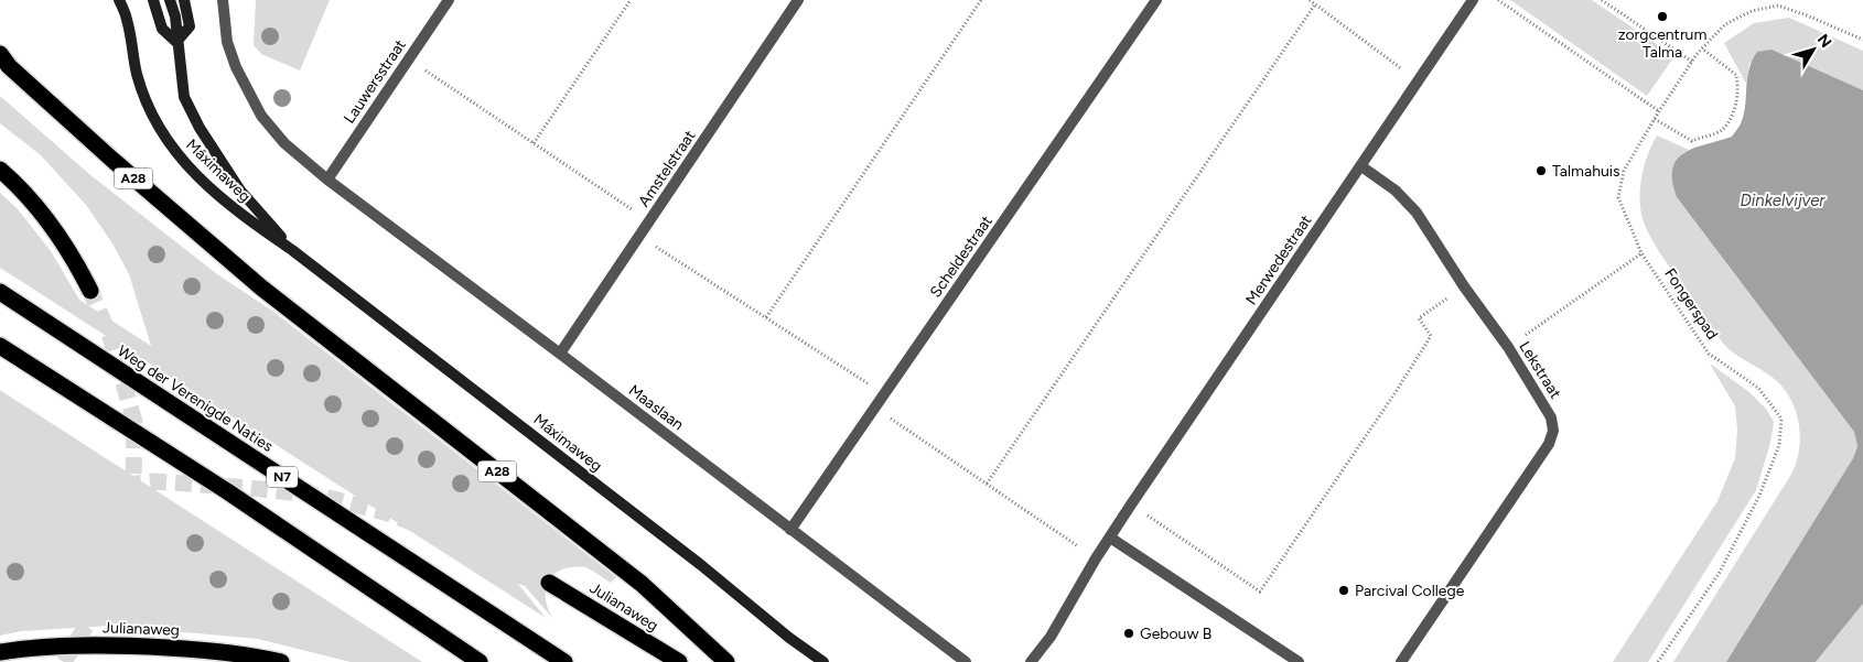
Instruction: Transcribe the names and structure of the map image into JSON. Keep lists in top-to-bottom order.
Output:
{
  "streets": {
    "highway": [
      "A28",
      "Weg der Verenigde Naties",
      "N7",
      "Julianaweg"
    ],
    "main road": ["Máximaweg"],
    "street": [
      "Lauwersstraat",
      "Amstelstraat",
      "Scheldestraat",
      "Merwedestraat",
      "Lekstraat",
      "Maaslaan"
    ],
    "path": ["Fongerspad"]
  },
  "crossings": [
    ["Lauwersstraat", "Maaslaan"],
    ["Amstelstraat", "Maaslaan"],
    ["Scheldestraat", "Maaslaan"],
    ["Merwedestraat", "Lekstraat"]
  ],
  "water": ["Dinkelvijver"],
  "places": [
    "zorgcentrum Talma",
    "Talmahuis",
    "Parcival College",
    "Gebouw B"
  ],
  "north": "top right"
}
